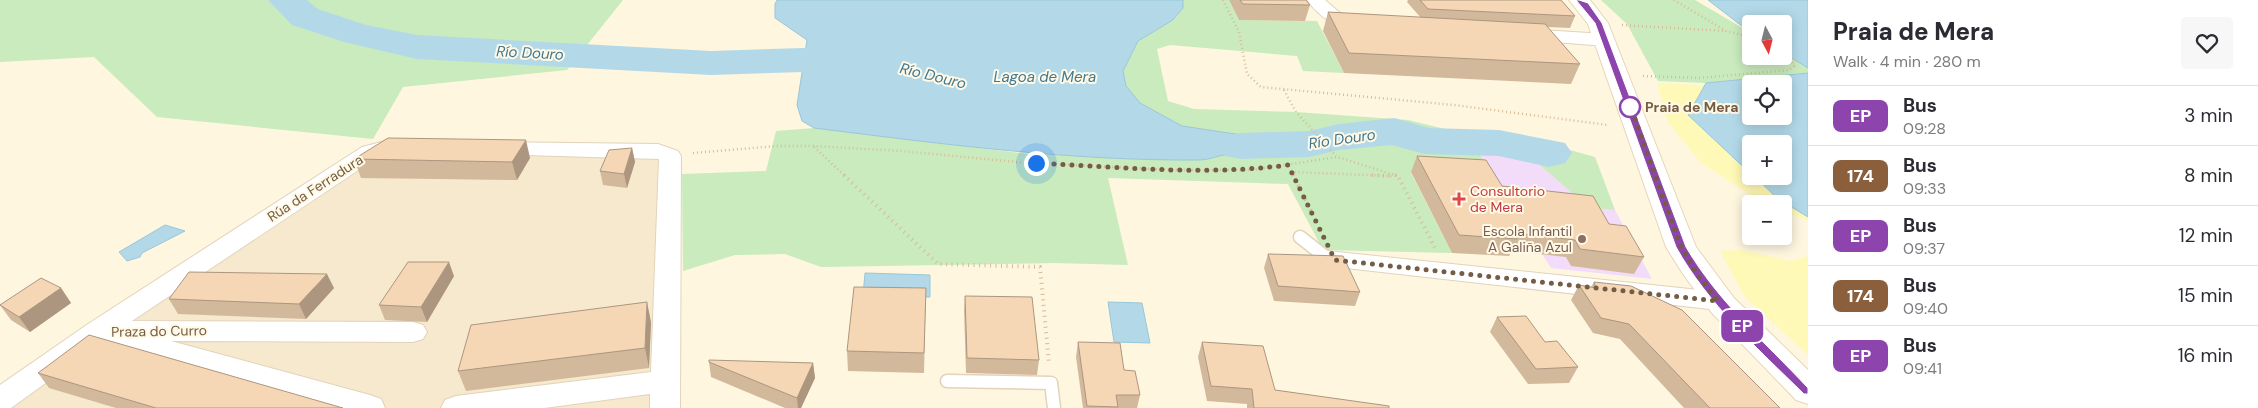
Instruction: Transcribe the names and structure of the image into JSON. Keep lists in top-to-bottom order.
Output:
{
  "streets": {
    "street": ["Rúa da Ferradura", "Praza do Curro"]
  },
  "crossings": [
    ["Rúa da Ferradura", "Praza do Curro"]
  ],
  "water": ["Río Douro", "Lagoa de Mera"],
  "places": {
    "other": ["Praia de Mera", "Escola Infantil A Galiña Azul"],
    "health": ["Consultorio de Mera"]
  },
  "lines": ["bus line EP"],
  "north": "bottom",
  "page": {
    "on_map": "EP",
    "heading": ["Praia de Mera", "Walk · 4 min · 280 m"],
    "map_buttons": ["+", "−"],
    "list": [
      {
        "mark": "EP",
        "name": "Bus",
        "note": "09:28",
        "value": "3 min"
      },
      {
        "mark": "174",
        "name": "Bus",
        "note": "09:33",
        "value": "8 min"
      },
      {
        "mark": "EP",
        "name": "Bus",
        "note": "09:37",
        "value": "12 min"
      },
      {
        "mark": "174",
        "name": "Bus",
        "note": "09:40",
        "value": "15 min"
      },
      {
        "mark": "EP",
        "name": "Bus",
        "note": "09:41",
        "value": "16 min"
      }
    ]
  }
}
